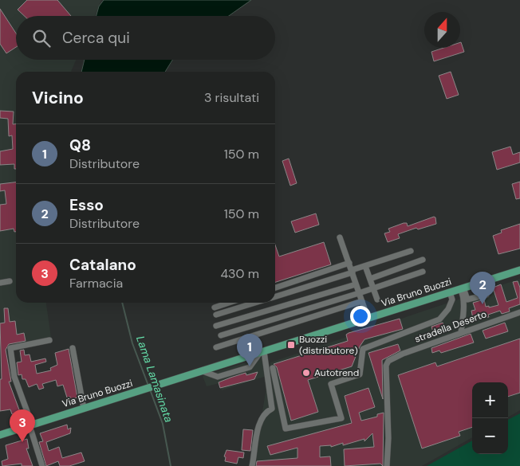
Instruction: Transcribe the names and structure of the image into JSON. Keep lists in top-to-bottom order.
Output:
{
  "streets": {
    "main road": ["Via Bruno Buozzi"],
    "street": ["stradella Deserto"]
  },
  "water": ["Lama Lamasinata"],
  "places": {
    "transit": ["Buozzi (distributore)"],
    "other": ["Autotrend"]
  },
  "north": "top",
  "page": {
    "search": "Cerca qui",
    "heading": ["Vicino", "3 risultati"],
    "list": [
      {
        "mark": "1",
        "name": "Q8",
        "note": "Distributore",
        "value": "150 m"
      },
      {
        "mark": "2",
        "name": "Esso",
        "note": "Distributore",
        "value": "150 m"
      },
      {
        "mark": "3",
        "name": "Catalano",
        "note": "Farmacia",
        "value": "430 m"
      }
    ],
    "pins": ["2", "1", "3"],
    "map_buttons": ["+", "−"]
  }
}
